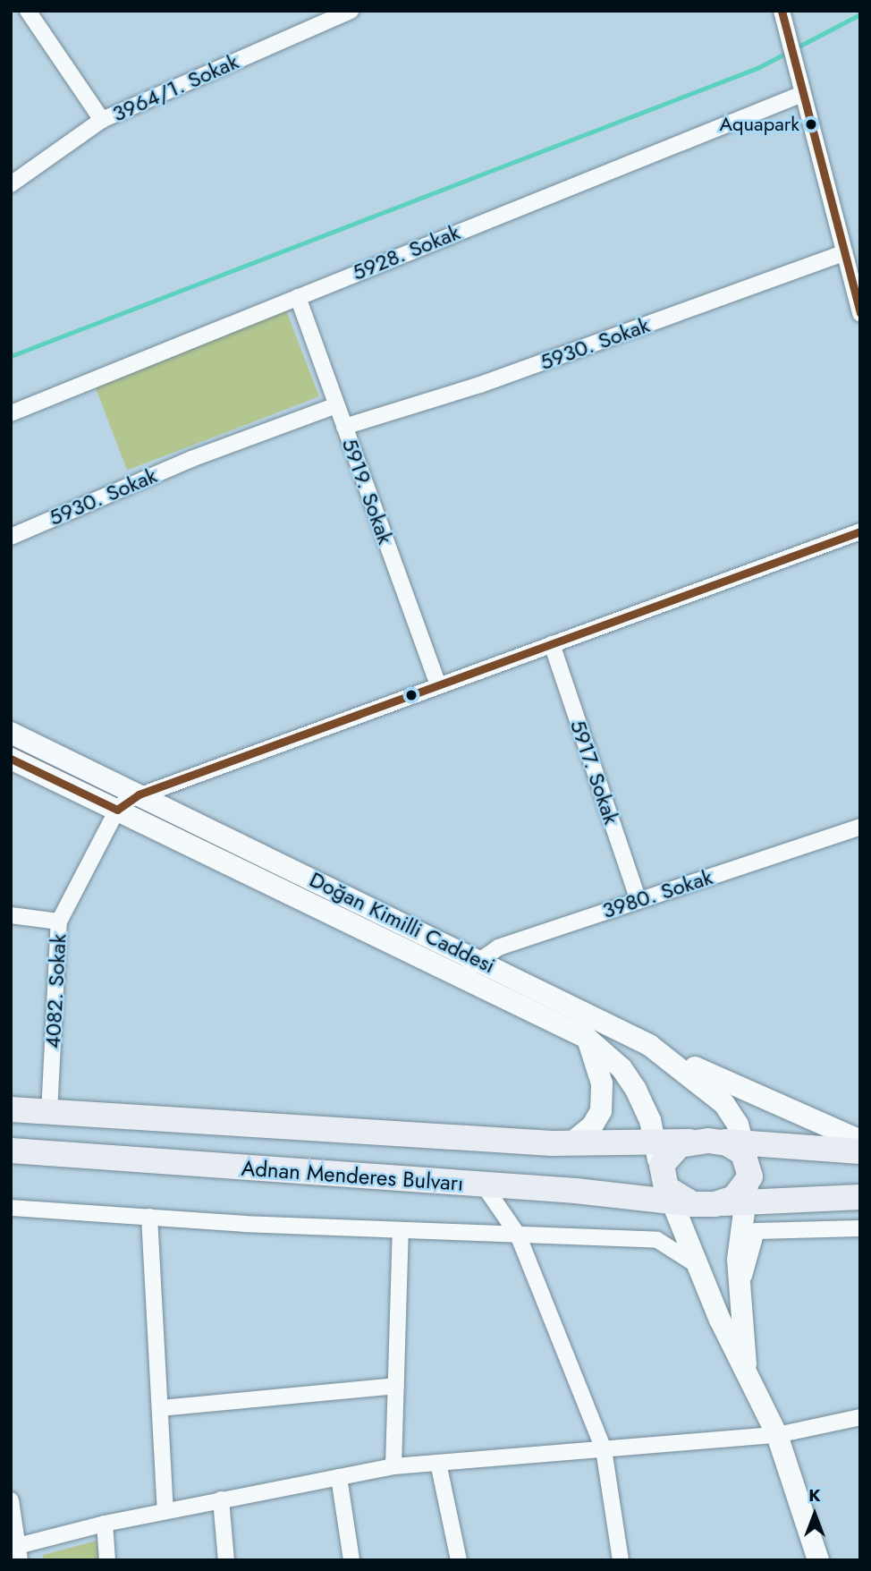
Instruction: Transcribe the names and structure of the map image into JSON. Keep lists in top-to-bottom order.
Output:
{
  "streets": {
    "main road": ["Doğan Kimilli Caddesi", "Adnan Menderes Bulvarı"],
    "street": [
      "3964/1. Sokak",
      "5928. Sokak",
      "5930. Sokak",
      "5919. Sokak",
      "5917. Sokak",
      "3980. Sokak",
      "4082. Sokak"
    ]
  },
  "crossings": [
    ["5928. Sokak", "5919. Sokak"],
    ["5930. Sokak", "5919. Sokak"],
    ["5917. Sokak", "3980. Sokak"],
    ["3980. Sokak", "Doğan Kimilli Caddesi"],
    ["Doğan Kimilli Caddesi", "4082. Sokak"],
    ["Doğan Kimilli Caddesi", "Adnan Menderes Bulvarı"],
    ["4082. Sokak", "Adnan Menderes Bulvarı"]
  ],
  "places": ["Aquapark"],
  "north": "top"
}
